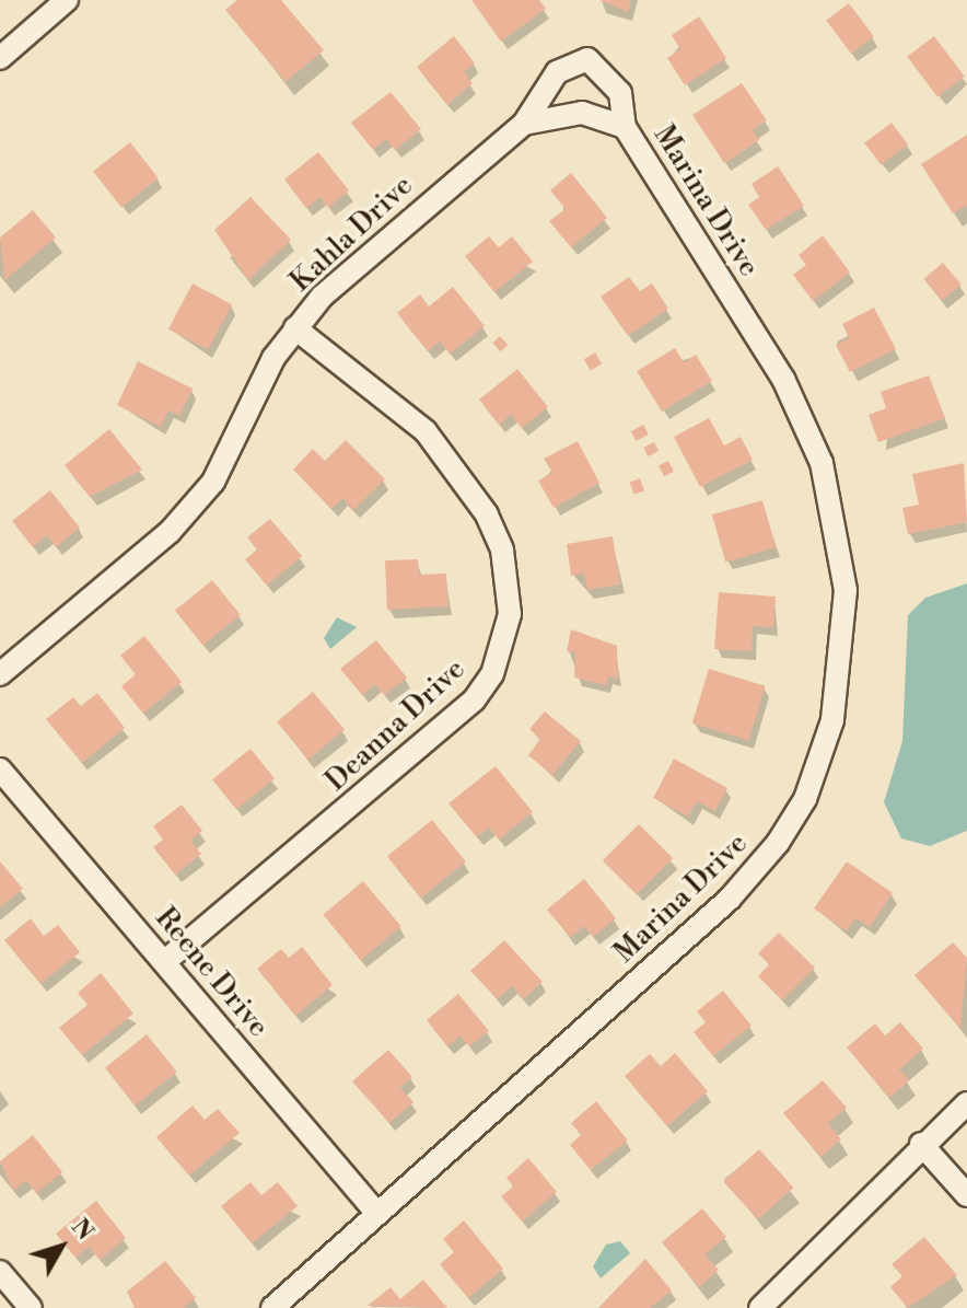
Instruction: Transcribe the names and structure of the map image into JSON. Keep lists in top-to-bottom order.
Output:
{
  "streets": {
    "street": [
      "Marina Drive",
      "Kahla Drive",
      "Deanna Drive",
      "Reene Drive"
    ]
  },
  "crossings": [
    ["Marina Drive", "Kahla Drive"],
    ["Marina Drive", "Reene Drive"],
    ["Kahla Drive", "Deanna Drive"],
    ["Deanna Drive", "Reene Drive"]
  ],
  "north": "top right"
}
